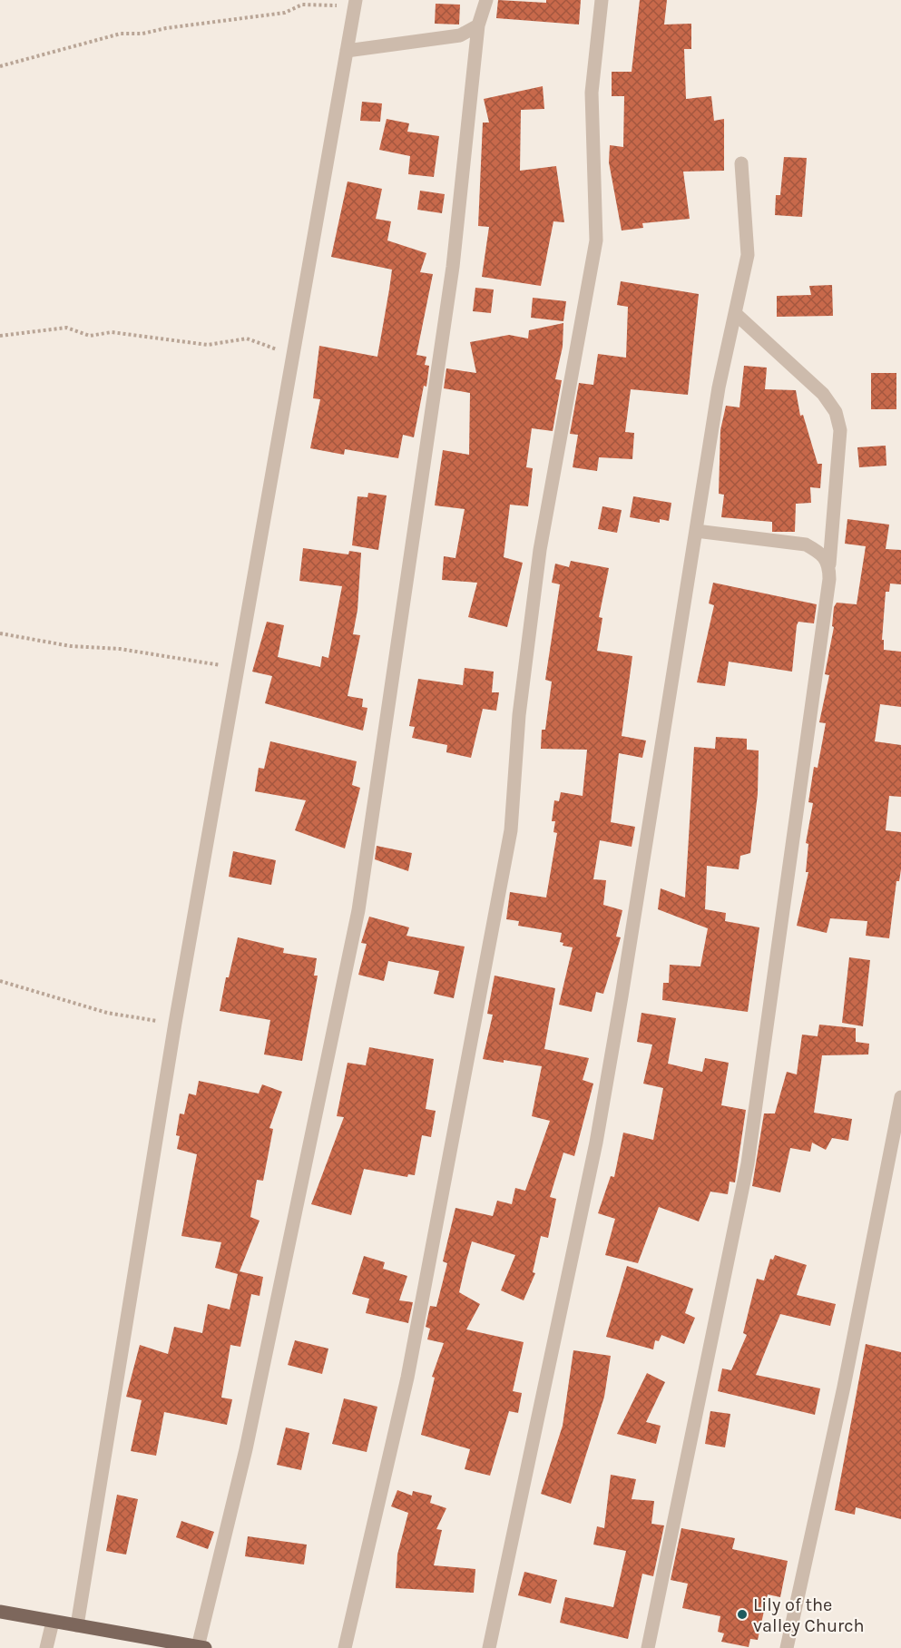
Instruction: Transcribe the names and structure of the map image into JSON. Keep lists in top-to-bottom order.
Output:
{
  "places": ["Lily of the valley Church"]
}
